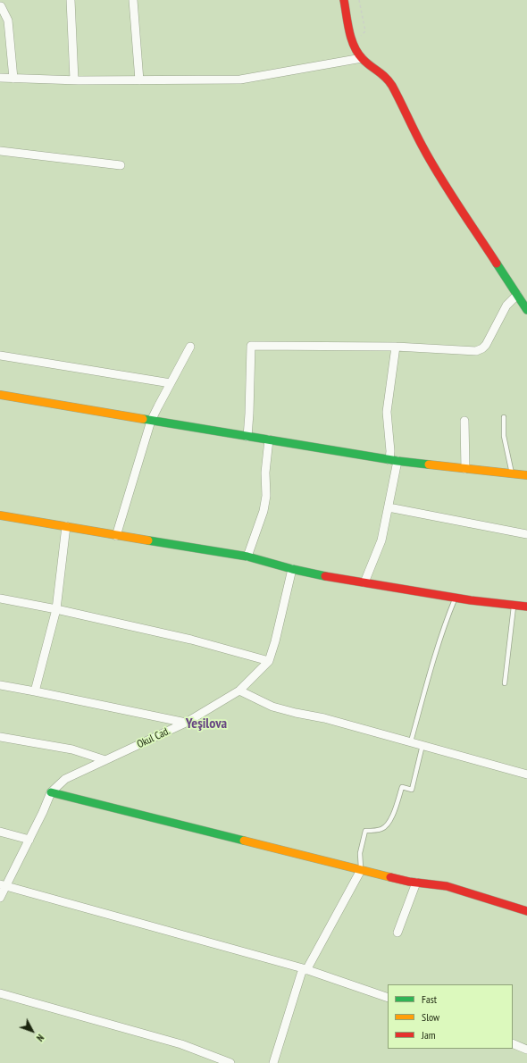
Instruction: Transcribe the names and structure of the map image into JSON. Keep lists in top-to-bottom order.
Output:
{
  "streets": {
    "street": ["Okul Cad."]
  },
  "districts": ["Yeşilova"],
  "legend": ["Fast", "Slow", "Jam"],
  "north": "bottom right"
}
